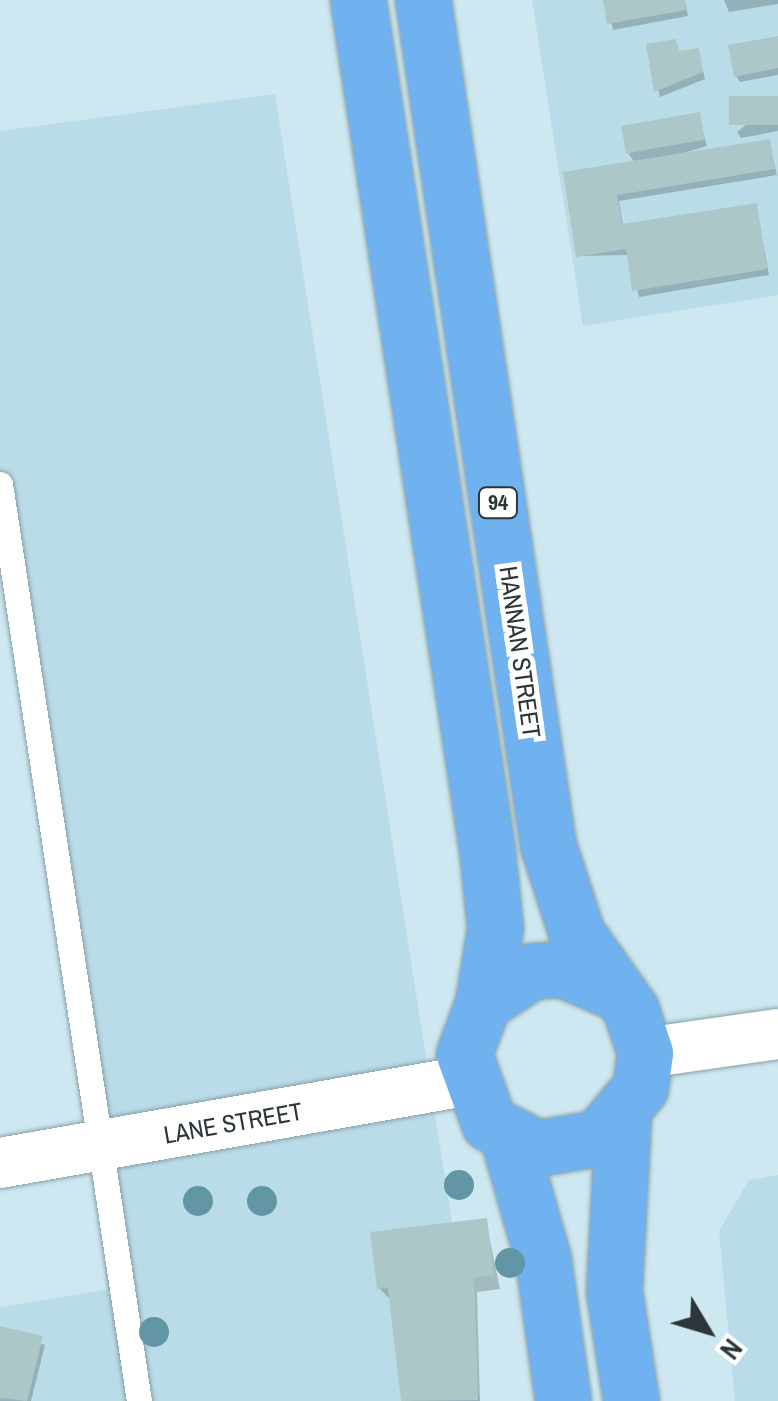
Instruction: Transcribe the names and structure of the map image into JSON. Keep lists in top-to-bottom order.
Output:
{
  "streets": {
    "highway": ["94", "HANNAN STREET"],
    "street": ["LANE STREET"]
  },
  "crossings": [
    ["94", "HANNAN STREET"],
    ["94", "LANE STREET"],
    ["HANNAN STREET", "LANE STREET"]
  ],
  "north": "bottom right"
}
